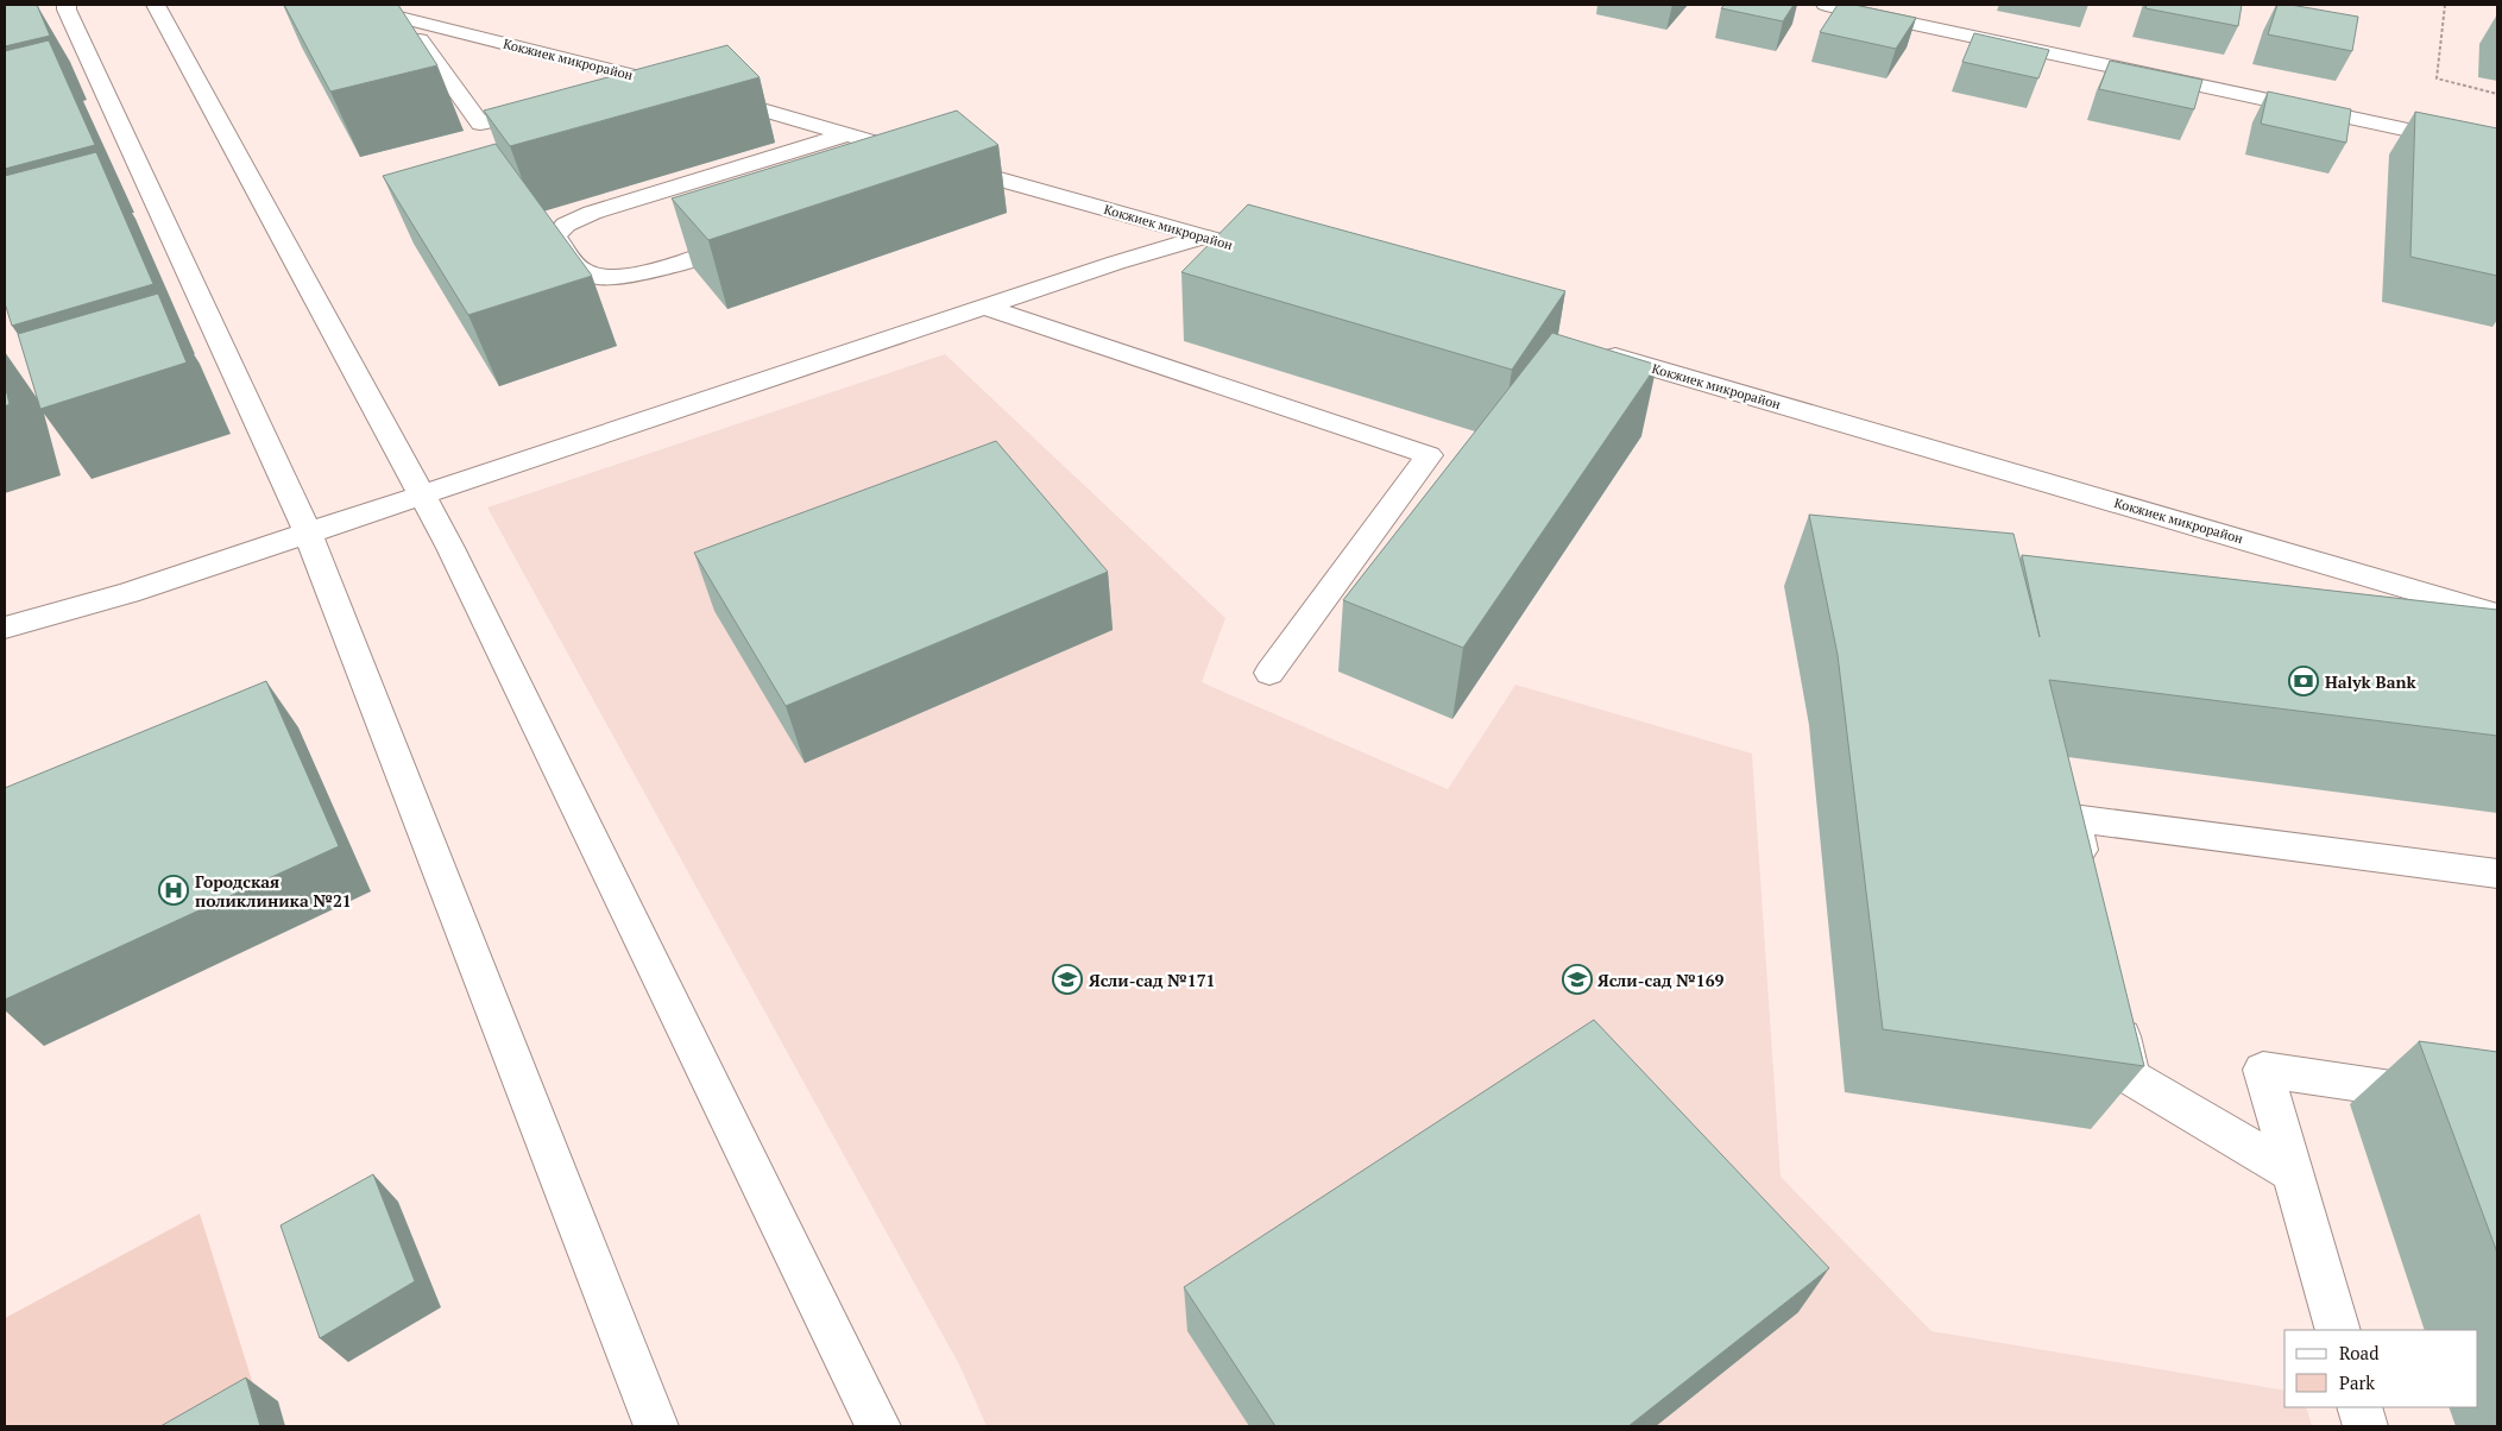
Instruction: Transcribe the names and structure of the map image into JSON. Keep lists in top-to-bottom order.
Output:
{
  "streets": {
    "street": ["Кокжиек микрорайон"]
  },
  "places": {
    "bank": ["Halyk Bank"],
    "hospital": ["Городская поликлиника №21"],
    "school or university": ["Ясли-сад №171", "Ясли-сад №169"]
  },
  "legend": ["Road", "Park"]
}
